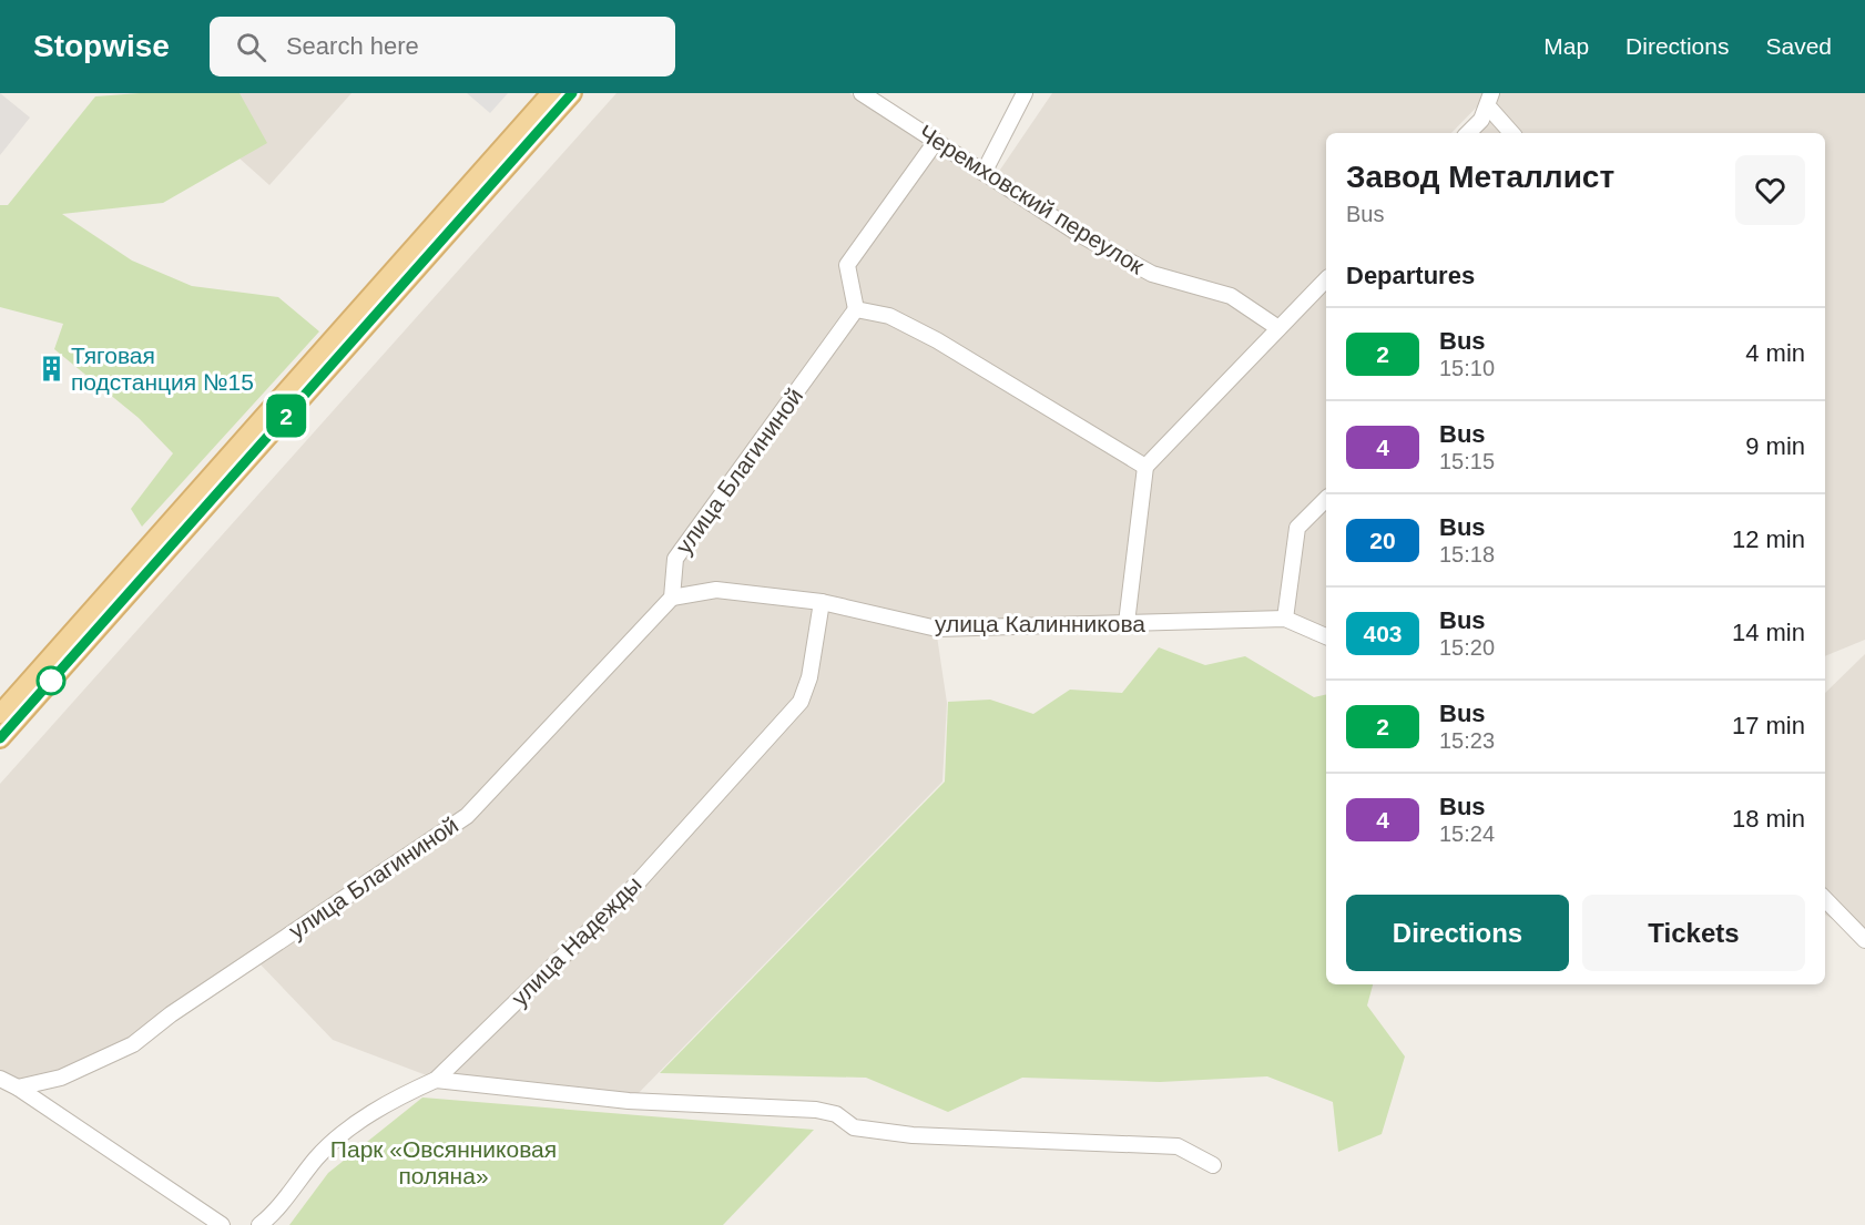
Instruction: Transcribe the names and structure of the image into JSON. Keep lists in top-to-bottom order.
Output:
{
  "streets": {
    "street": [
      "Черемховский переулок",
      "улица Благининой",
      "улица Калинникова",
      "улица Надежды"
    ]
  },
  "crossings": [
    ["улица Благининой", "улица Калинникова"],
    ["улица Калинникова", "улица Надежды"]
  ],
  "parks": ["Парк «Овсянниковая поляна»"],
  "places": {
    "building": ["Тяговая подстанция №15"]
  },
  "lines": ["bus line 2"],
  "page": {
    "header": "Stopwise",
    "search": "Search here",
    "nav": ["Map", "Directions", "Saved"],
    "on_map": "2",
    "heading": [
      ["Завод Металлист", "Bus"],
      "Departures"
    ],
    "list": [
      {
        "mark": "2",
        "name": "Bus",
        "note": "15:10",
        "value": "4 min"
      },
      {
        "mark": "4",
        "name": "Bus",
        "note": "15:15",
        "value": "9 min"
      },
      {
        "mark": "20",
        "name": "Bus",
        "note": "15:18",
        "value": "12 min"
      },
      {
        "mark": "403",
        "name": "Bus",
        "note": "15:20",
        "value": "14 min"
      },
      {
        "mark": "2",
        "name": "Bus",
        "note": "15:23",
        "value": "17 min"
      },
      {
        "mark": "4",
        "name": "Bus",
        "note": "15:24",
        "value": "18 min"
      }
    ],
    "buttons": ["Directions", "Tickets"]
  }
}
